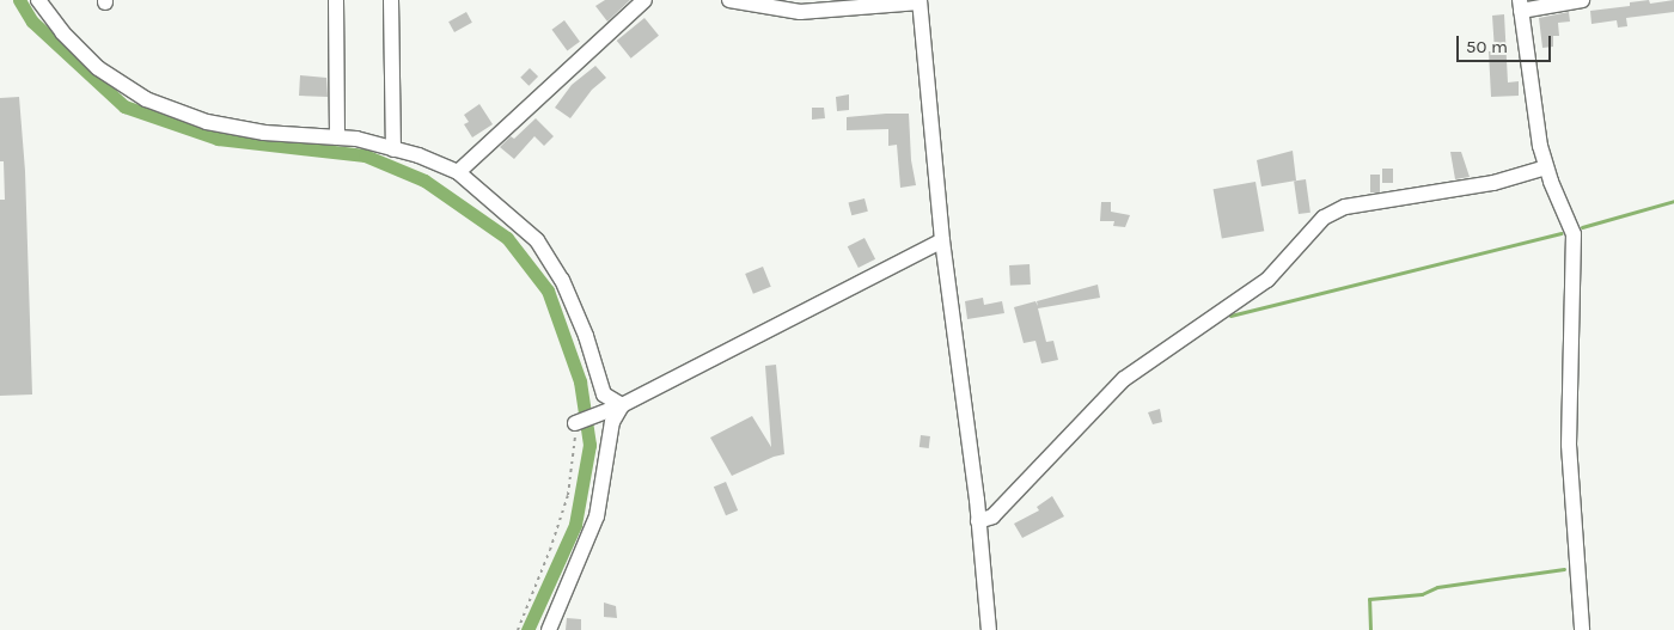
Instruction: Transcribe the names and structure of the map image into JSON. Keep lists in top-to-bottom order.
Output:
{
  "scale_bar": "50 m"
}
